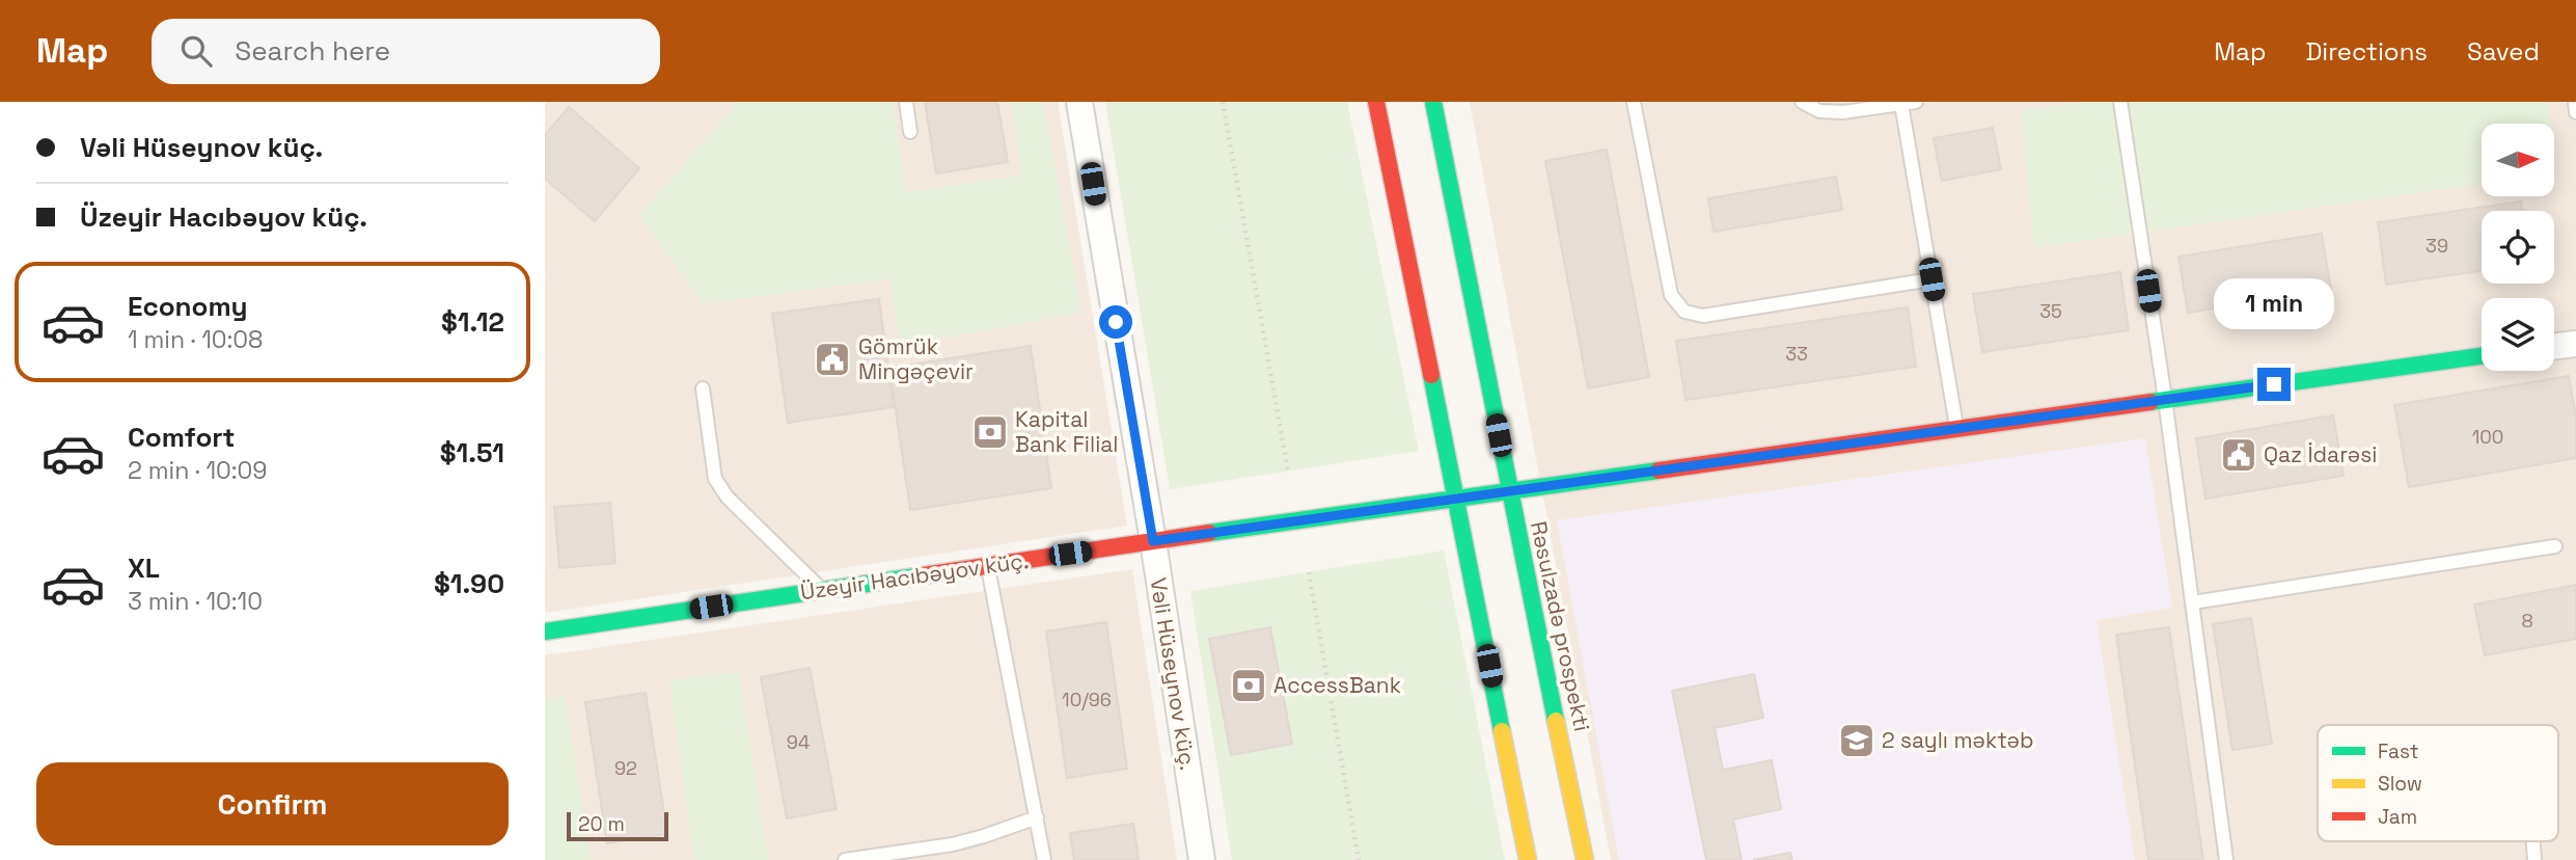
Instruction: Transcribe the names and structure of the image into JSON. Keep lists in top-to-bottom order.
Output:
{
  "streets": {
    "street": ["Üzeyir Hacıbəyov küç.", "Rəsulzadə prospekti", "Vəli Hüseynov küç."]
  },
  "crossings": [
    ["Üzeyir Hacıbəyov küç.", "Rəsulzadə prospekti"],
    ["Üzeyir Hacıbəyov küç.", "Vəli Hüseynov küç."]
  ],
  "places": {
    "public building": ["Gömrük Mingəçevir", "Qaz İdarəsi"],
    "bank": ["Kapital Bank Filial", "AccessBank"],
    "school or university": ["2 saylı məktəb"]
  },
  "house_numbers": [
    "39",
    "35",
    "33",
    "100",
    "8",
    "10/96",
    "94",
    "92"
  ],
  "legend": ["Fast", "Slow", "Jam"],
  "scale_bar": "20 m",
  "north": "right",
  "page": {
    "header": "Map",
    "search": "Search here",
    "nav": ["Map", "Directions", "Saved"],
    "banner": ["Vəli Hüseynov küç.", "Üzeyir Hacıbəyov küç."],
    "list": [
      {
        "name": "Economy",
        "note": "1 min · 10:08",
        "value": "$1.12"
      },
      {
        "name": "Comfort",
        "note": "2 min · 10:09",
        "value": "$1.51"
      },
      {
        "name": "XL",
        "note": "3 min · 10:10",
        "value": "$1.90"
      }
    ],
    "bubble": "1 min",
    "buttons": "Confirm",
    "scale": "20 m"
  }
}
